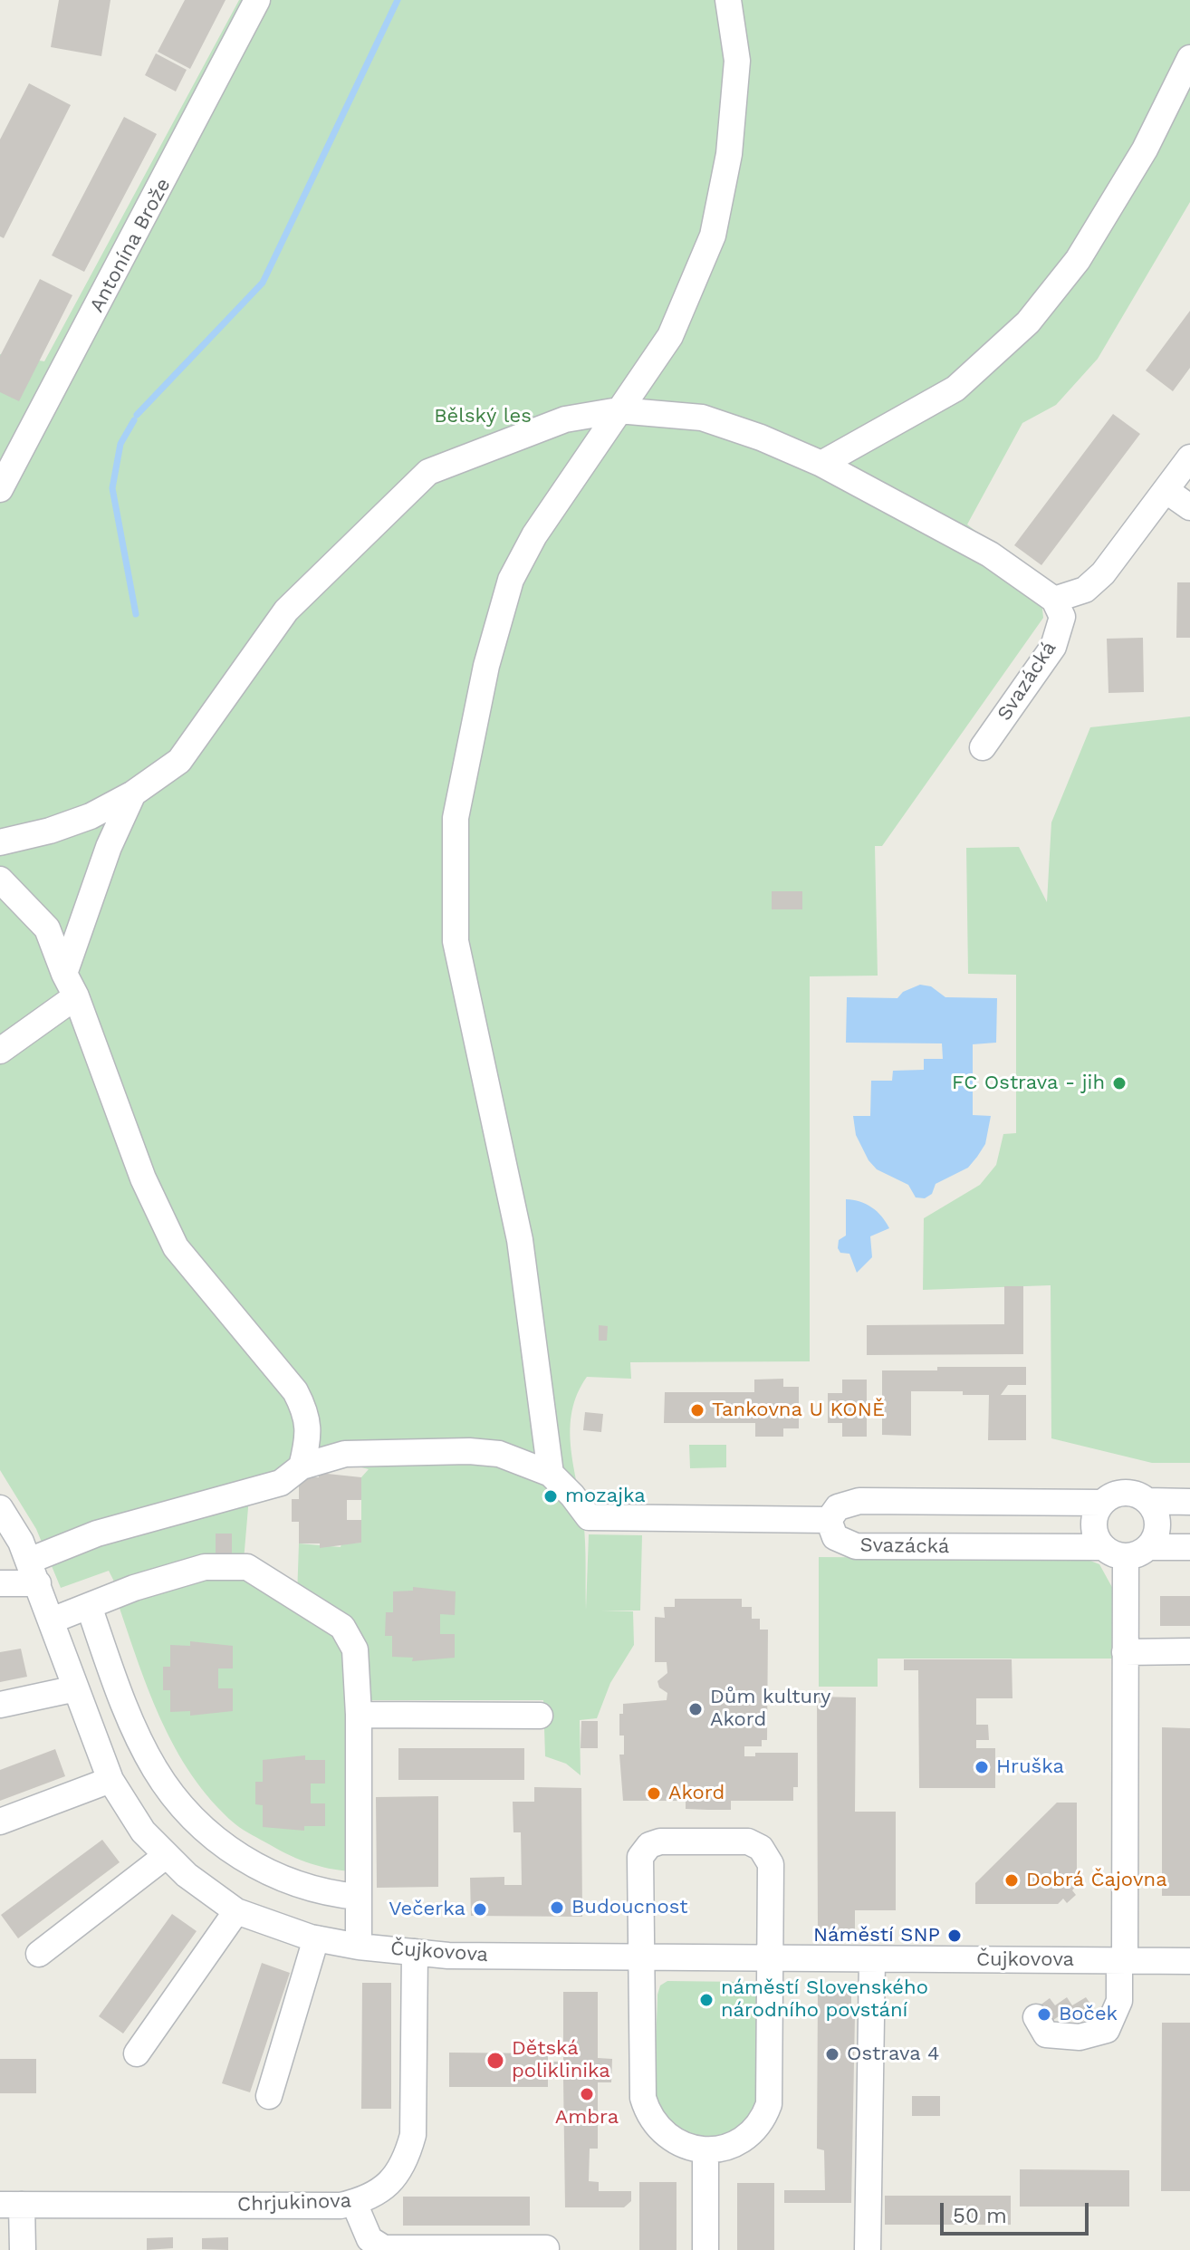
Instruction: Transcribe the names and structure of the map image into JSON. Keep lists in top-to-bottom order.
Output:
{
  "streets": {
    "street": [
      "Antonína Brože",
      "Svazácká",
      "Čujkovova",
      "Chrjukinova"
    ]
  },
  "crossings": [
    ["Čujkovova", "Chrjukinova"]
  ],
  "parks": ["Bělský les"],
  "places": [
    "FC Ostrava - jih",
    "Tankovna U KONĚ",
    "mozajka",
    "Dům kultury Akord",
    "Hruška",
    "Akord",
    "Dobrá Čajovna",
    "Budoucnost",
    "Večerka",
    "Náměstí SNP",
    "náměstí Slovenského národního povstání",
    "Boček",
    "Ostrava 4",
    "Dětská poliklinika",
    "Ambra"
  ],
  "scale_bar": "50 m"
}
